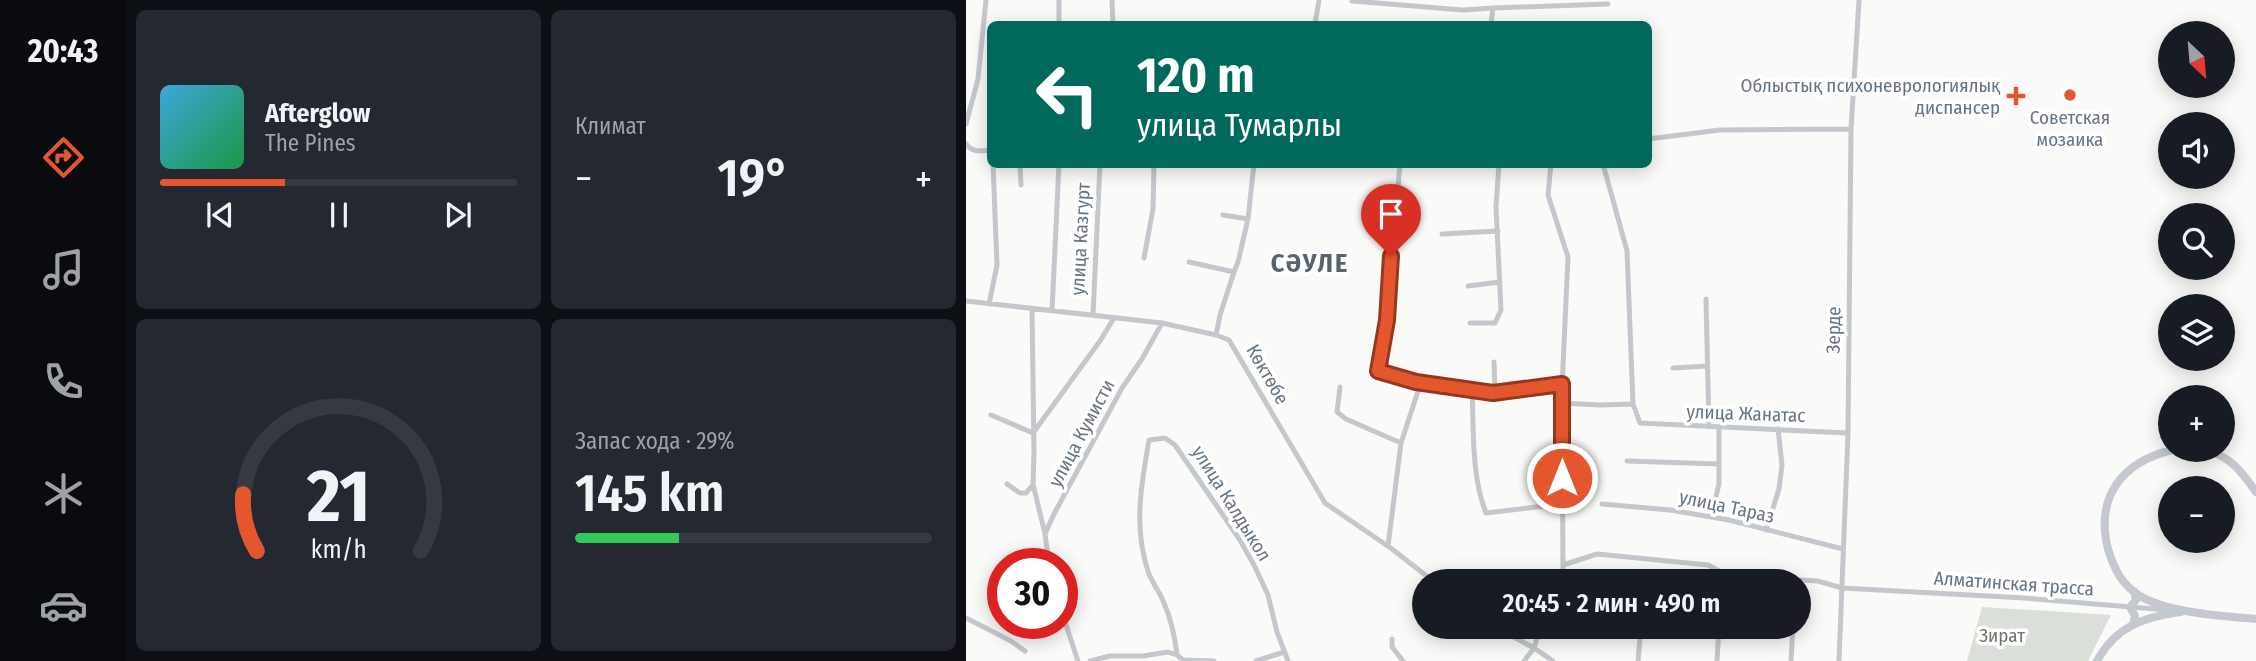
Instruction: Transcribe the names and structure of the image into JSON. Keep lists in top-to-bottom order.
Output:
{
  "streets": {
    "street": [
      "улица Казгурт",
      "Зерде",
      "Көктөбе",
      "улица Жанатас",
      "улица Кумисти",
      "улица Калдыкол",
      "улица Тараз",
      "Алматинская трасса"
    ]
  },
  "crossings": [
    ["Зерде", "улица Жанатас"],
    ["Зерде", "улица Тараз"],
    ["Зерде", "Алматинская трасса"]
  ],
  "districts": ["СӘУЛЕ"],
  "parks": ["Зират"],
  "places": {
    "other": ["Советская мозаика"],
    "health": ["Облыстық психоневрологиялық диспансер"]
  },
  "north": "bottom right",
  "page": {
    "tabs": "20:43",
    "tile": [
      "Климат",
      ["Запас хода · 29%", "145 km"]
    ],
    "map_buttons": ["+", "−"],
    "turn": ["120 m", "улица Тумарлы"],
    "song": ["Afterglow", "The Pines"],
    "heat": ["−", "19°", "+"],
    "limit": "30",
    "trip": "20:45 · 2 мин · 490 m",
    "gauge": ["21", "km/h"]
  }
}
